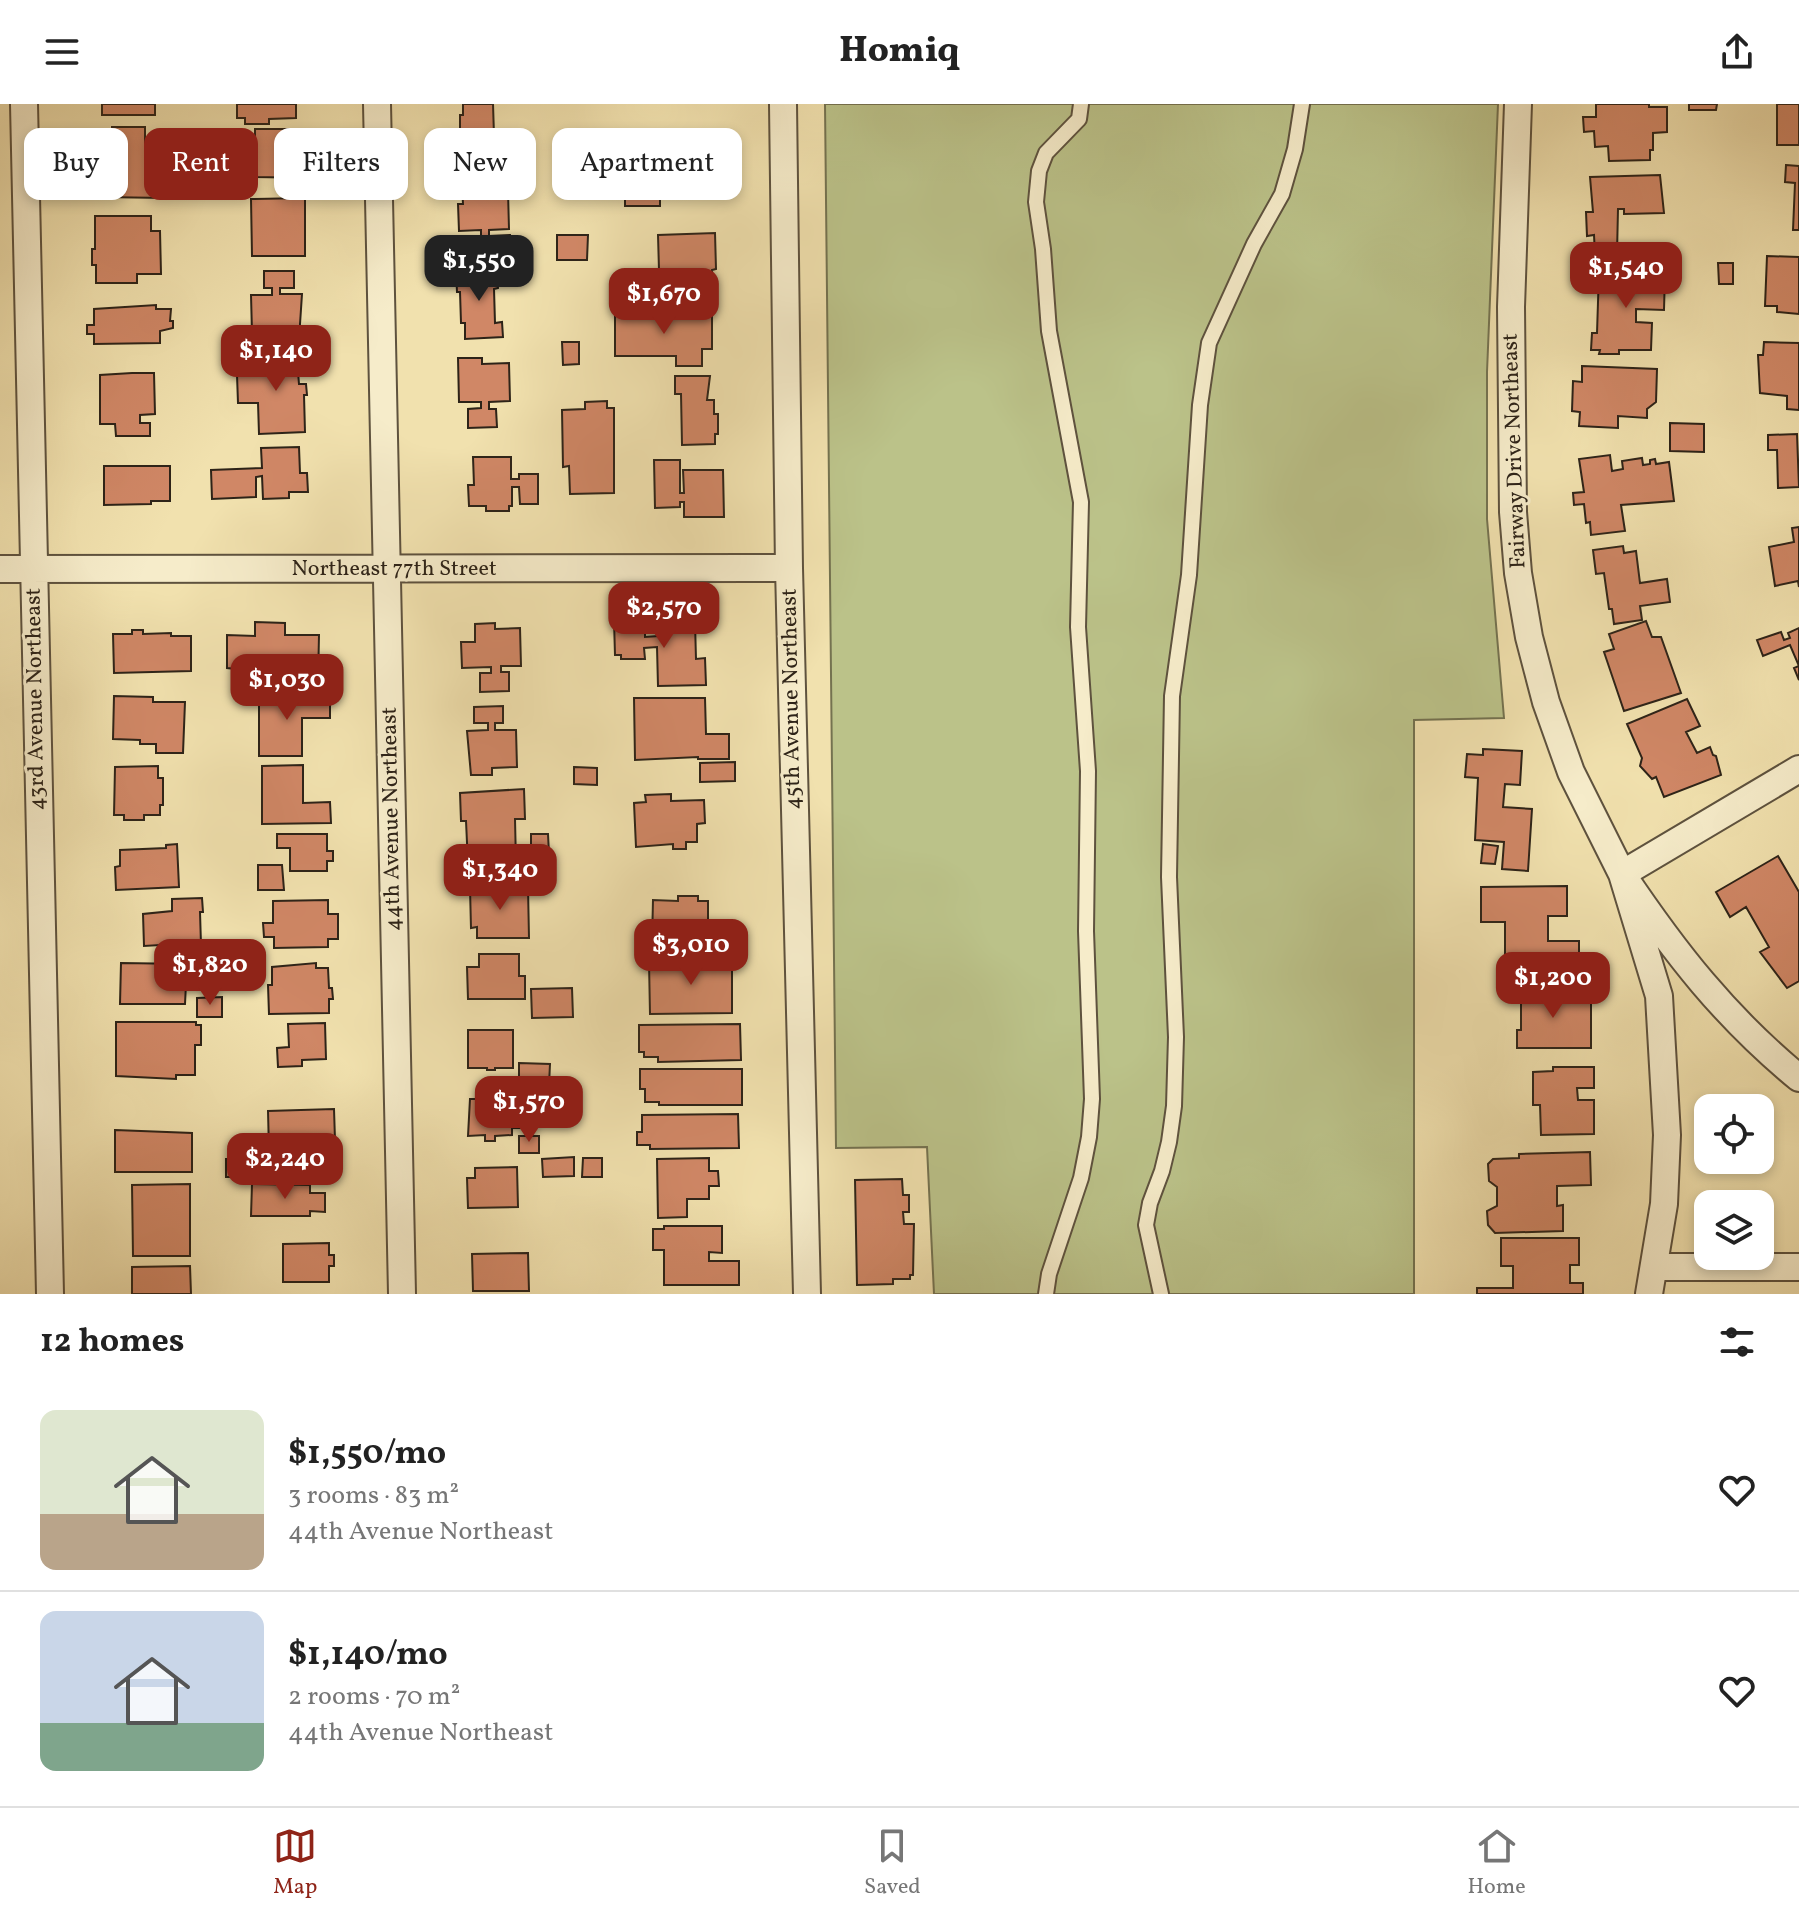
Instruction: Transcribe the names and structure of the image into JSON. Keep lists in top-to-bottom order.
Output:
{
  "streets": {
    "street": [
      "Fairway Drive Northeast",
      "Northeast 77th Street",
      "43rd Avenue Northeast",
      "45th Avenue Northeast",
      "44th Avenue Northeast"
    ]
  },
  "crossings": [
    ["Northeast 77th Street", "43rd Avenue Northeast"],
    ["Northeast 77th Street", "45th Avenue Northeast"],
    ["Northeast 77th Street", "44th Avenue Northeast"]
  ],
  "page": {
    "header": "Homiq",
    "chip": [
      "Buy",
      "Rent",
      "Filters",
      "New",
      "Apartment"
    ],
    "price": [
      "$1,550",
      "$1,540",
      "$1,670",
      "$1,140",
      "$2,570",
      "$1,030",
      "$1,340",
      "$3,010",
      "$1,820",
      "$1,200",
      "$1,570",
      "$2,240"
    ],
    "heading": "12 homes",
    "list": [
      {
        "name": "$1,550/mo",
        "note": "3 rooms · 83 m² · 44th Avenue Northeast"
      },
      {
        "name": "$1,140/mo",
        "note": "2 rooms · 70 m² · 44th Avenue Northeast"
      }
    ],
    "tabs": ["Map", "Saved", "Home"]
  }
}
